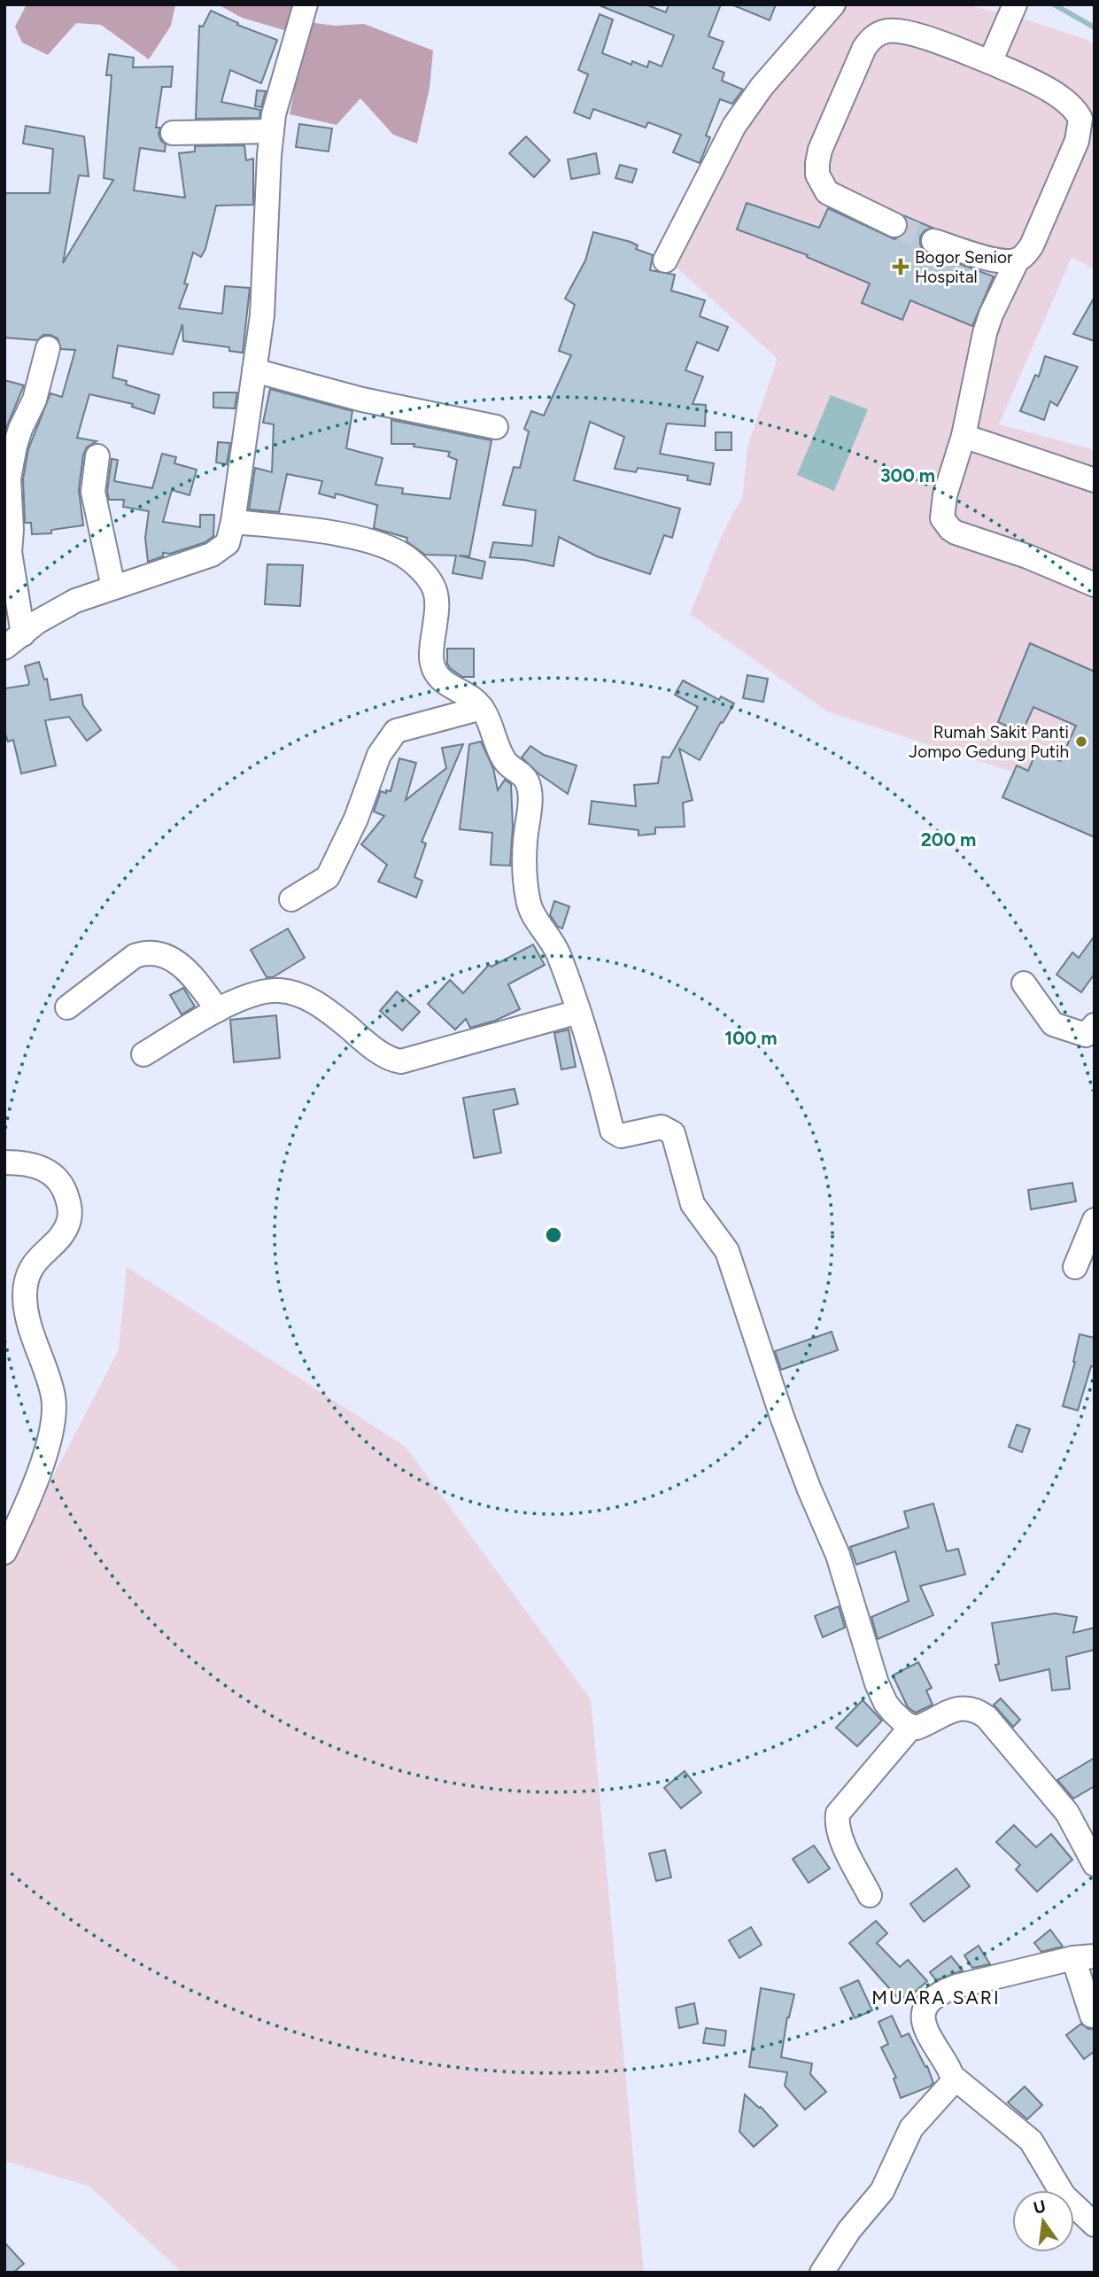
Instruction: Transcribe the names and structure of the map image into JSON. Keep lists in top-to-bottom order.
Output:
{
  "districts": ["MUARA SARI"],
  "places": {
    "health": ["Bogor Senior Hospital"],
    "other": ["Rumah Sakit Panti Jompo Gedung Putih"]
  },
  "north": "top",
  "rings": ["300 m", "200 m", "100 m"]
}
